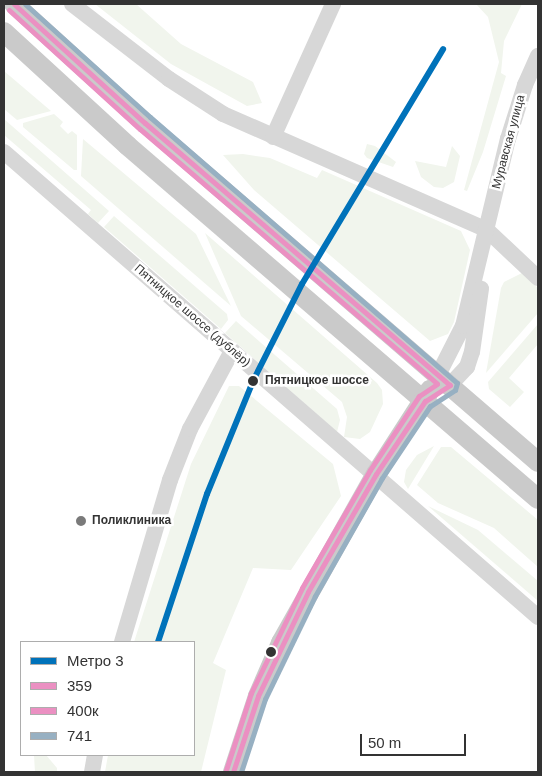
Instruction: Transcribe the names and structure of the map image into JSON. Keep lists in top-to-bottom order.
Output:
{
  "streets": {
    "street": ["Муравская улица", "Пятницкое шоссе (дублёр)"]
  },
  "places": ["Пятницкое шоссе", "Поликлиника"],
  "lines": [
    "transit line 359",
    "transit line 741",
    "transit line 400к",
    "metro line 3"
  ],
  "legend": [
    "Метро 3",
    "359",
    "400к",
    "741"
  ],
  "scale_bar": "50 m"
}
